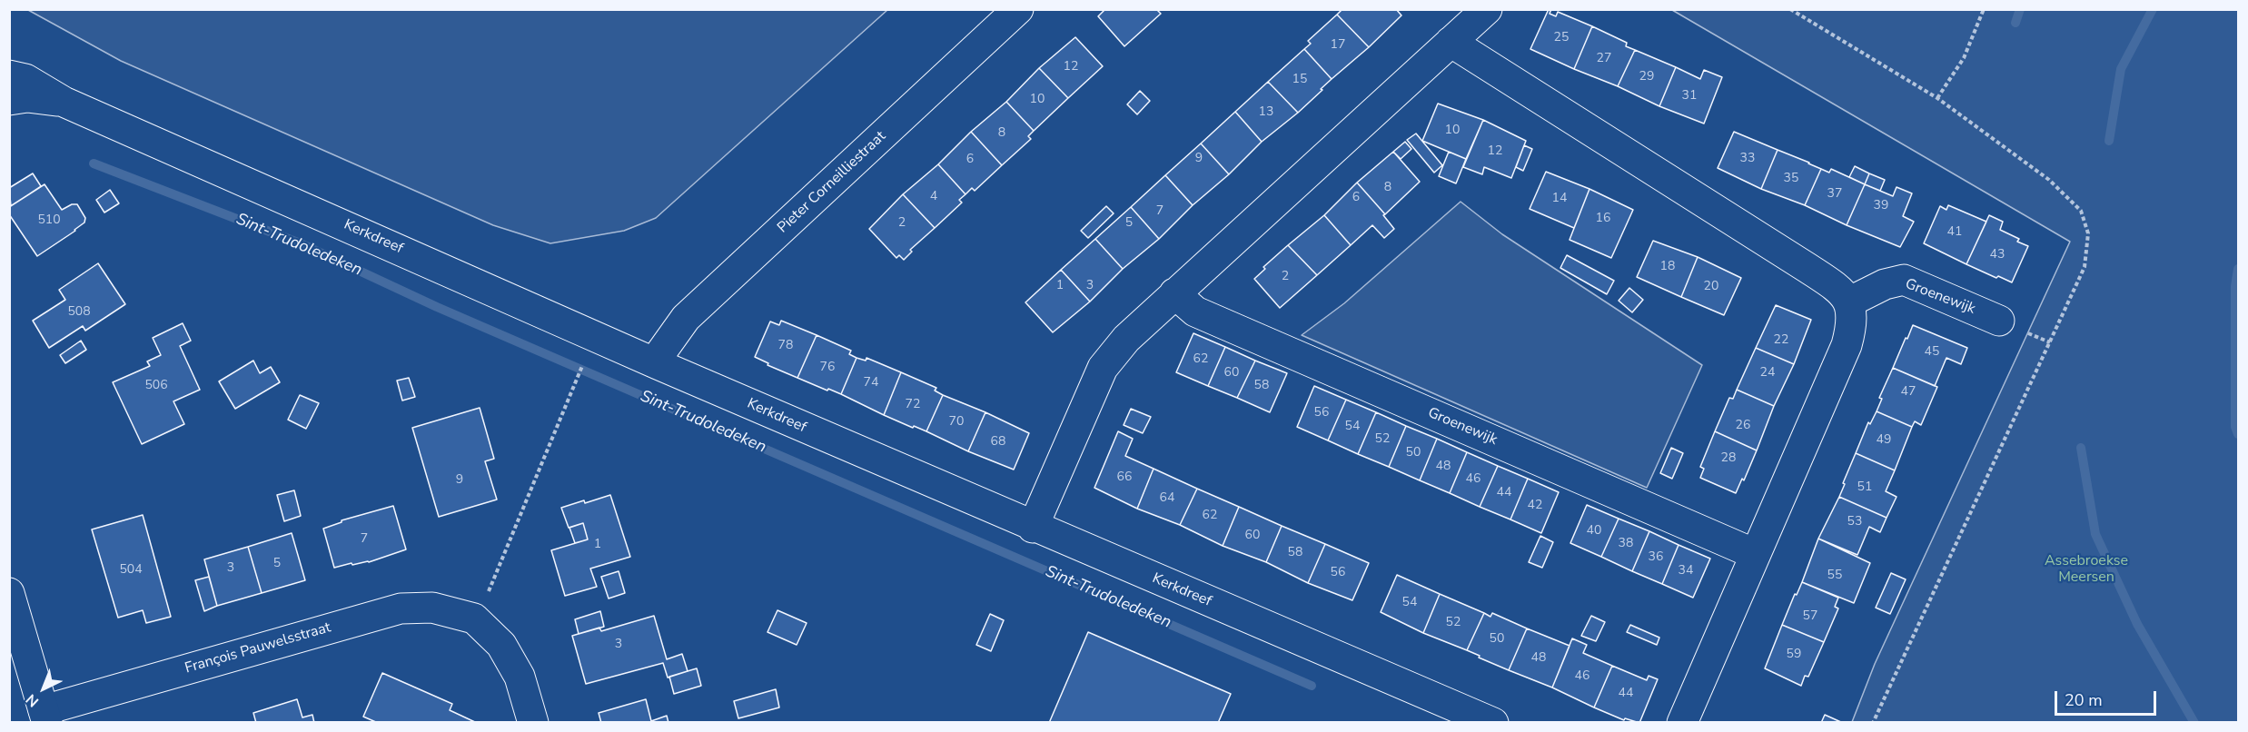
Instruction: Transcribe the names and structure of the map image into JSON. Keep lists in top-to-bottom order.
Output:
{
  "streets": {
    "street": [
      "Pieter Corneilliestraat",
      "Kerkdreef",
      "Groenewijk",
      "François Pauwelsstraat"
    ]
  },
  "crossings": [
    ["Pieter Corneilliestraat", "Kerkdreef"]
  ],
  "water": ["Sint-Trudoledeken"],
  "parks": ["Assebroekse Meersen"],
  "house_numbers": [
    "25",
    "17",
    "27",
    "12",
    "29",
    "15",
    "31",
    "10",
    "13",
    "10",
    "8",
    "12",
    "9",
    "33",
    "6",
    "35",
    "8",
    "37",
    "4",
    "6",
    "14",
    "39",
    "7",
    "16",
    "510",
    "2",
    "5",
    "41",
    "43",
    "18",
    "2",
    "1",
    "3",
    "20",
    "508",
    "22",
    "78",
    "45",
    "62",
    "76",
    "60",
    "24",
    "74",
    "506",
    "58",
    "47",
    "72",
    "56",
    "70",
    "26",
    "54",
    "52",
    "49",
    "68",
    "50",
    "28",
    "48",
    "66",
    "46",
    "9",
    "51",
    "44",
    "64",
    "42",
    "62",
    "53",
    "40",
    "60",
    "7",
    "38",
    "1",
    "58",
    "36",
    "5",
    "3",
    "504",
    "34",
    "56",
    "55",
    "54",
    "57",
    "52",
    "50",
    "3",
    "59",
    "48",
    "46",
    "44"
  ],
  "scale_bar": "20 m",
  "north": "bottom left"
}
